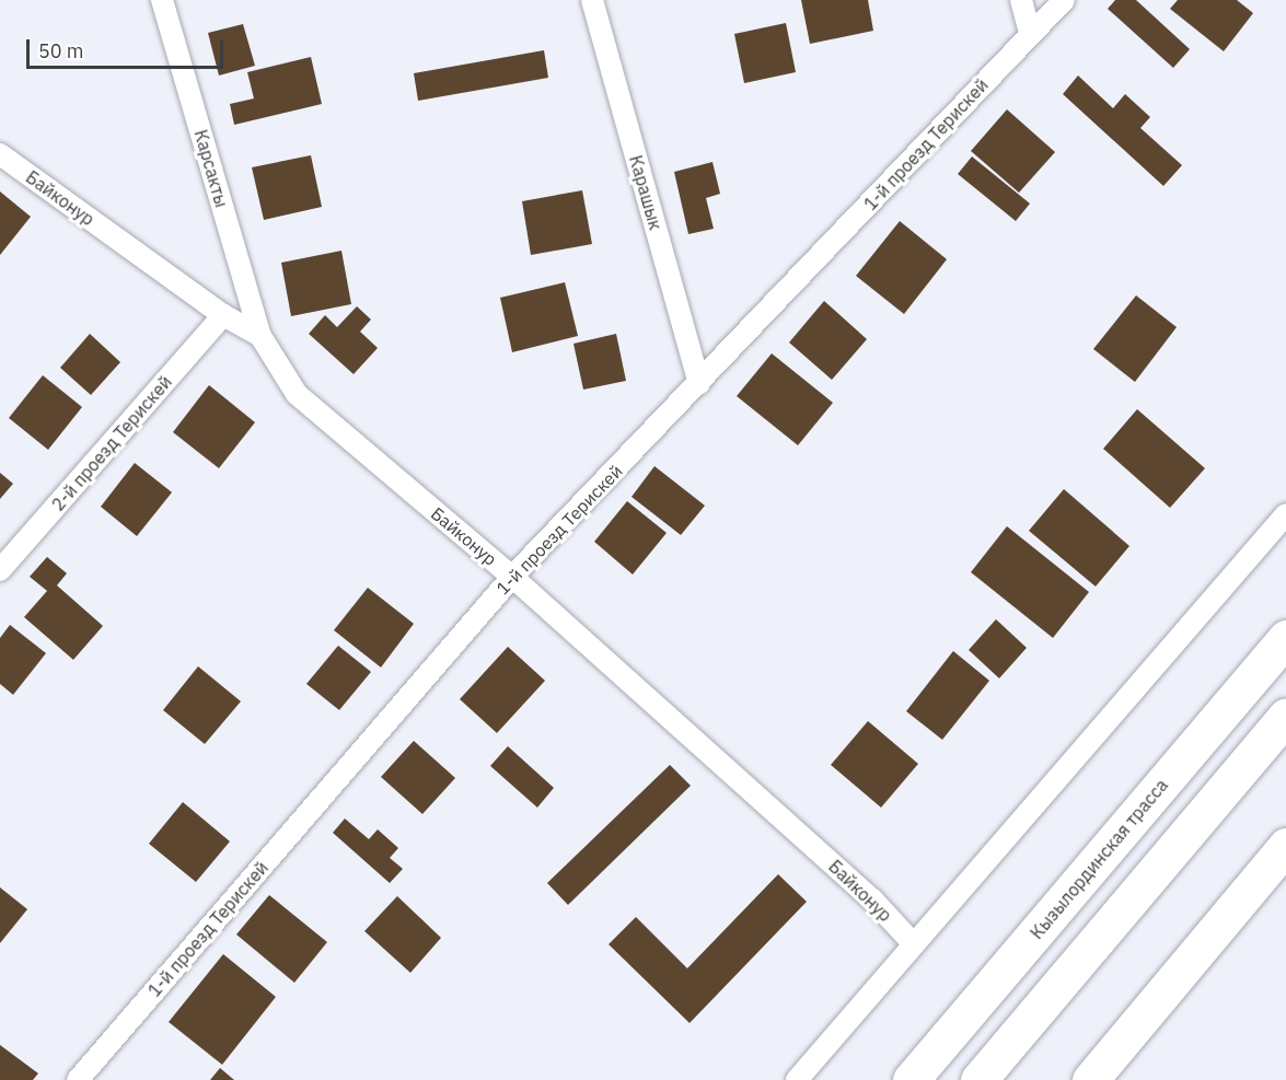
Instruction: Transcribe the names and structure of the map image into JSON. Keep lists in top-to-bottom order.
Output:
{
  "streets": {
    "highway": ["Кызылординская трасса"],
    "street": [
      "1-й проезд Терискей",
      "Карсакты",
      "Карашык",
      "Байконур",
      "2-й проезд Терискей"
    ]
  },
  "crossings": [
    ["1-й проезд Терискей", "Карашык"],
    ["1-й проезд Терискей", "Байконур"],
    ["Карсакты", "Байконур"],
    ["Байконур", "2-й проезд Терискей"]
  ],
  "scale_bar": "50 m"
}
